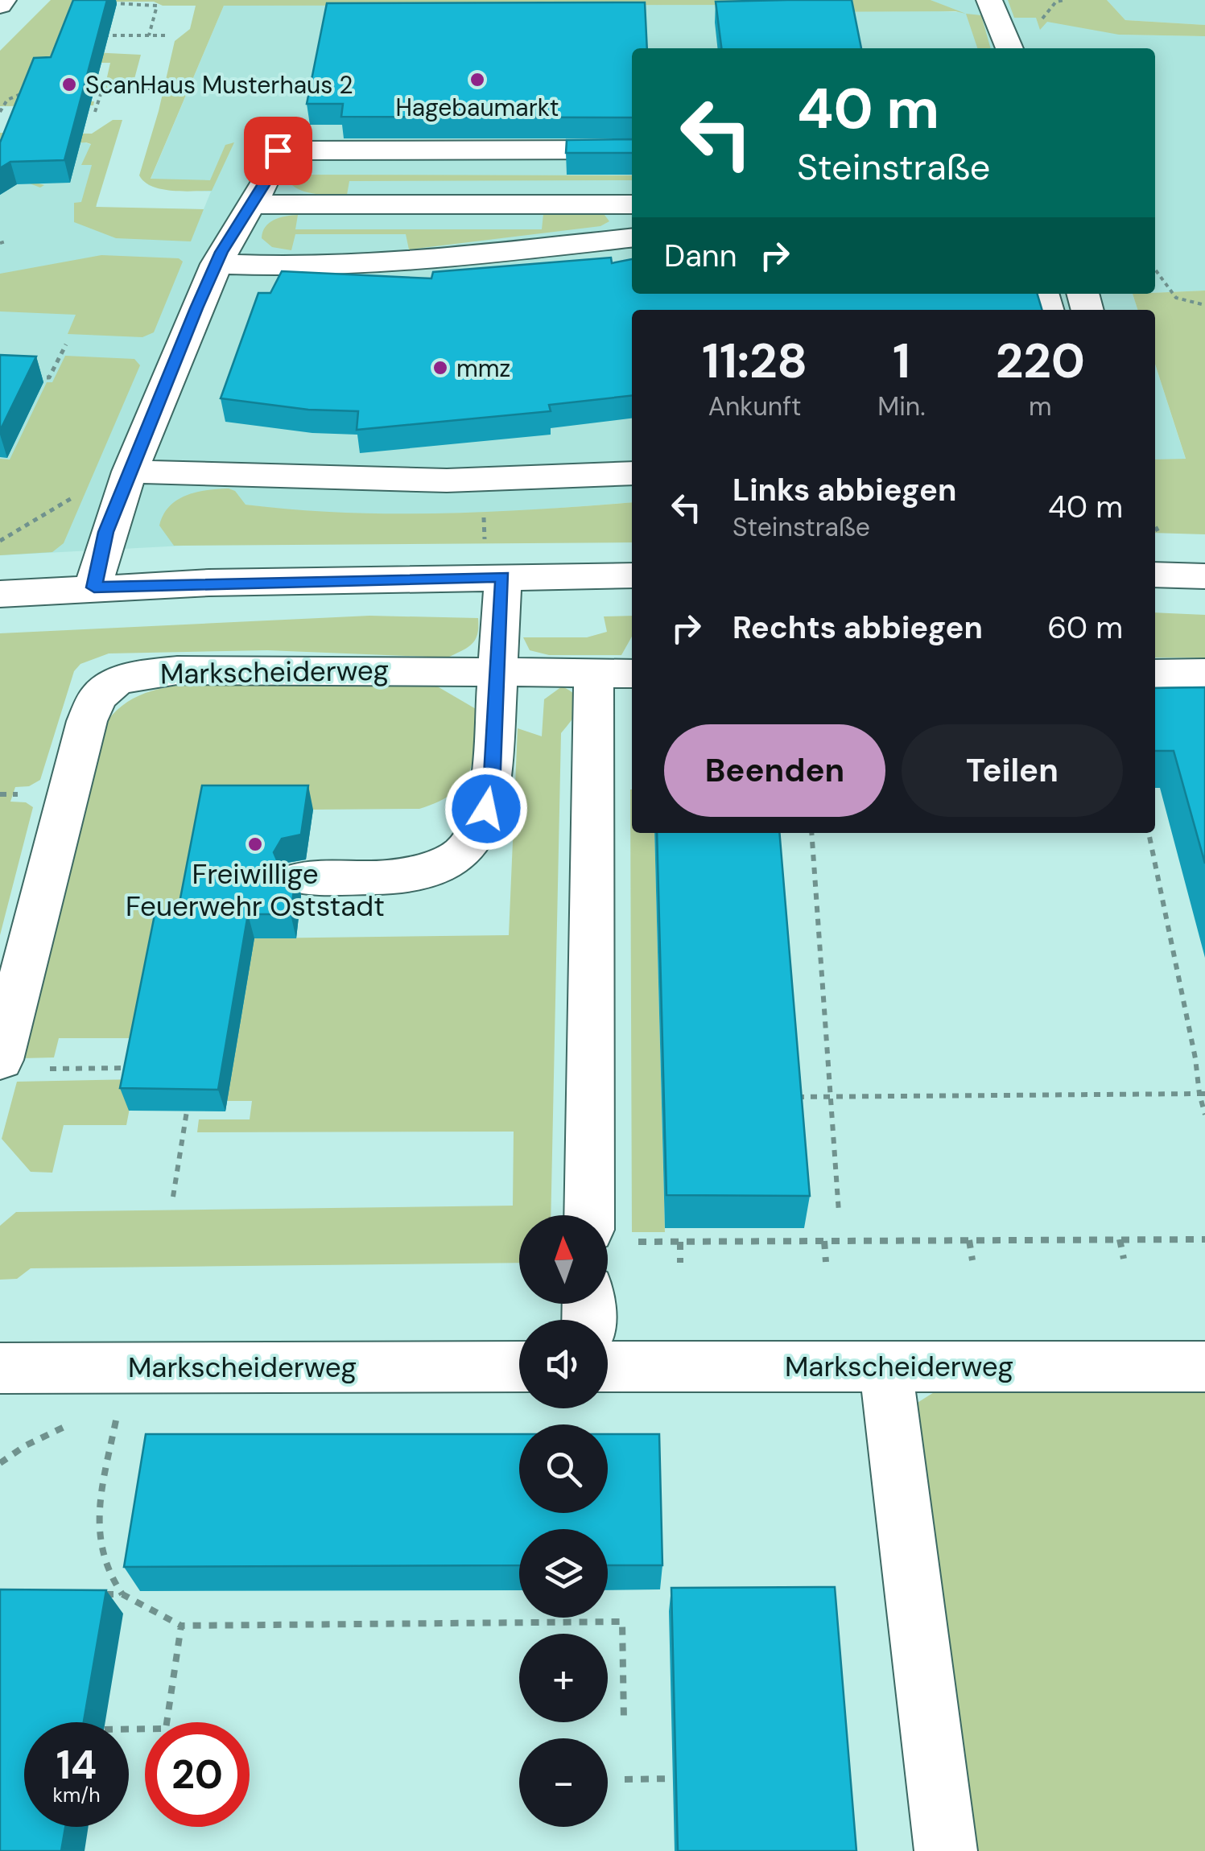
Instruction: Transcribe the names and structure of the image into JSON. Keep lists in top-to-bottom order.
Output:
{
  "streets": {
    "street": ["Markscheiderweg"]
  },
  "places": [
    "Hagebaumarkt",
    "ScanHaus Musterhaus 2",
    "mmz",
    "Freiwillige Feuerwehr Oststadt"
  ],
  "north": "top",
  "page": {
    "turn": ["40 m", "Steinstraße"],
    "then": "Dann",
    "eta": [
      "11:28",
      "Ankunft",
      "1",
      "Min.",
      "220",
      "m"
    ],
    "list": [
      {
        "name": "Links abbiegen",
        "note": "Steinstraße",
        "value": "40 m"
      },
      {
        "name": "Rechts abbiegen",
        "value": "60 m"
      }
    ],
    "buttons": ["Beenden", "Teilen"],
    "map_buttons": ["+", "−"],
    "speed": "14 km/h",
    "limit": "20"
  }
}
